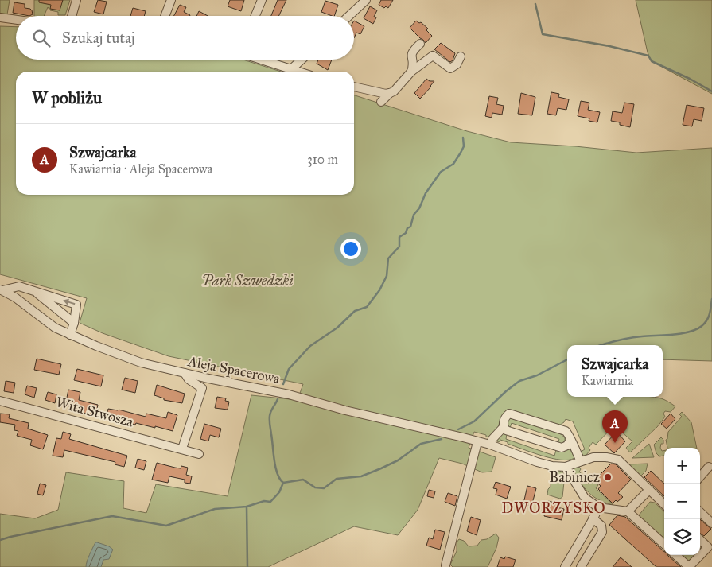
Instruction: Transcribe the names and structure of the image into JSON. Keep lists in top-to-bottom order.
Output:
{
  "streets": {
    "street": ["Aleja Spacerowa", "Wita Stwosza"]
  },
  "districts": ["DWORZYSKO"],
  "parks": ["Park Szwedzki"],
  "places": ["Babinicz"],
  "page": {
    "search": "Szukaj tutaj",
    "heading": "W pobliżu",
    "list": [
      {
        "mark": "A",
        "name": "Szwajcarka",
        "note": "Kawiarnia · Aleja Spacerowa",
        "value": "310 m"
      }
    ],
    "popup": ["Szwajcarka", "Kawiarnia"],
    "pins": "A",
    "map_buttons": ["+", "−"]
  }
}
